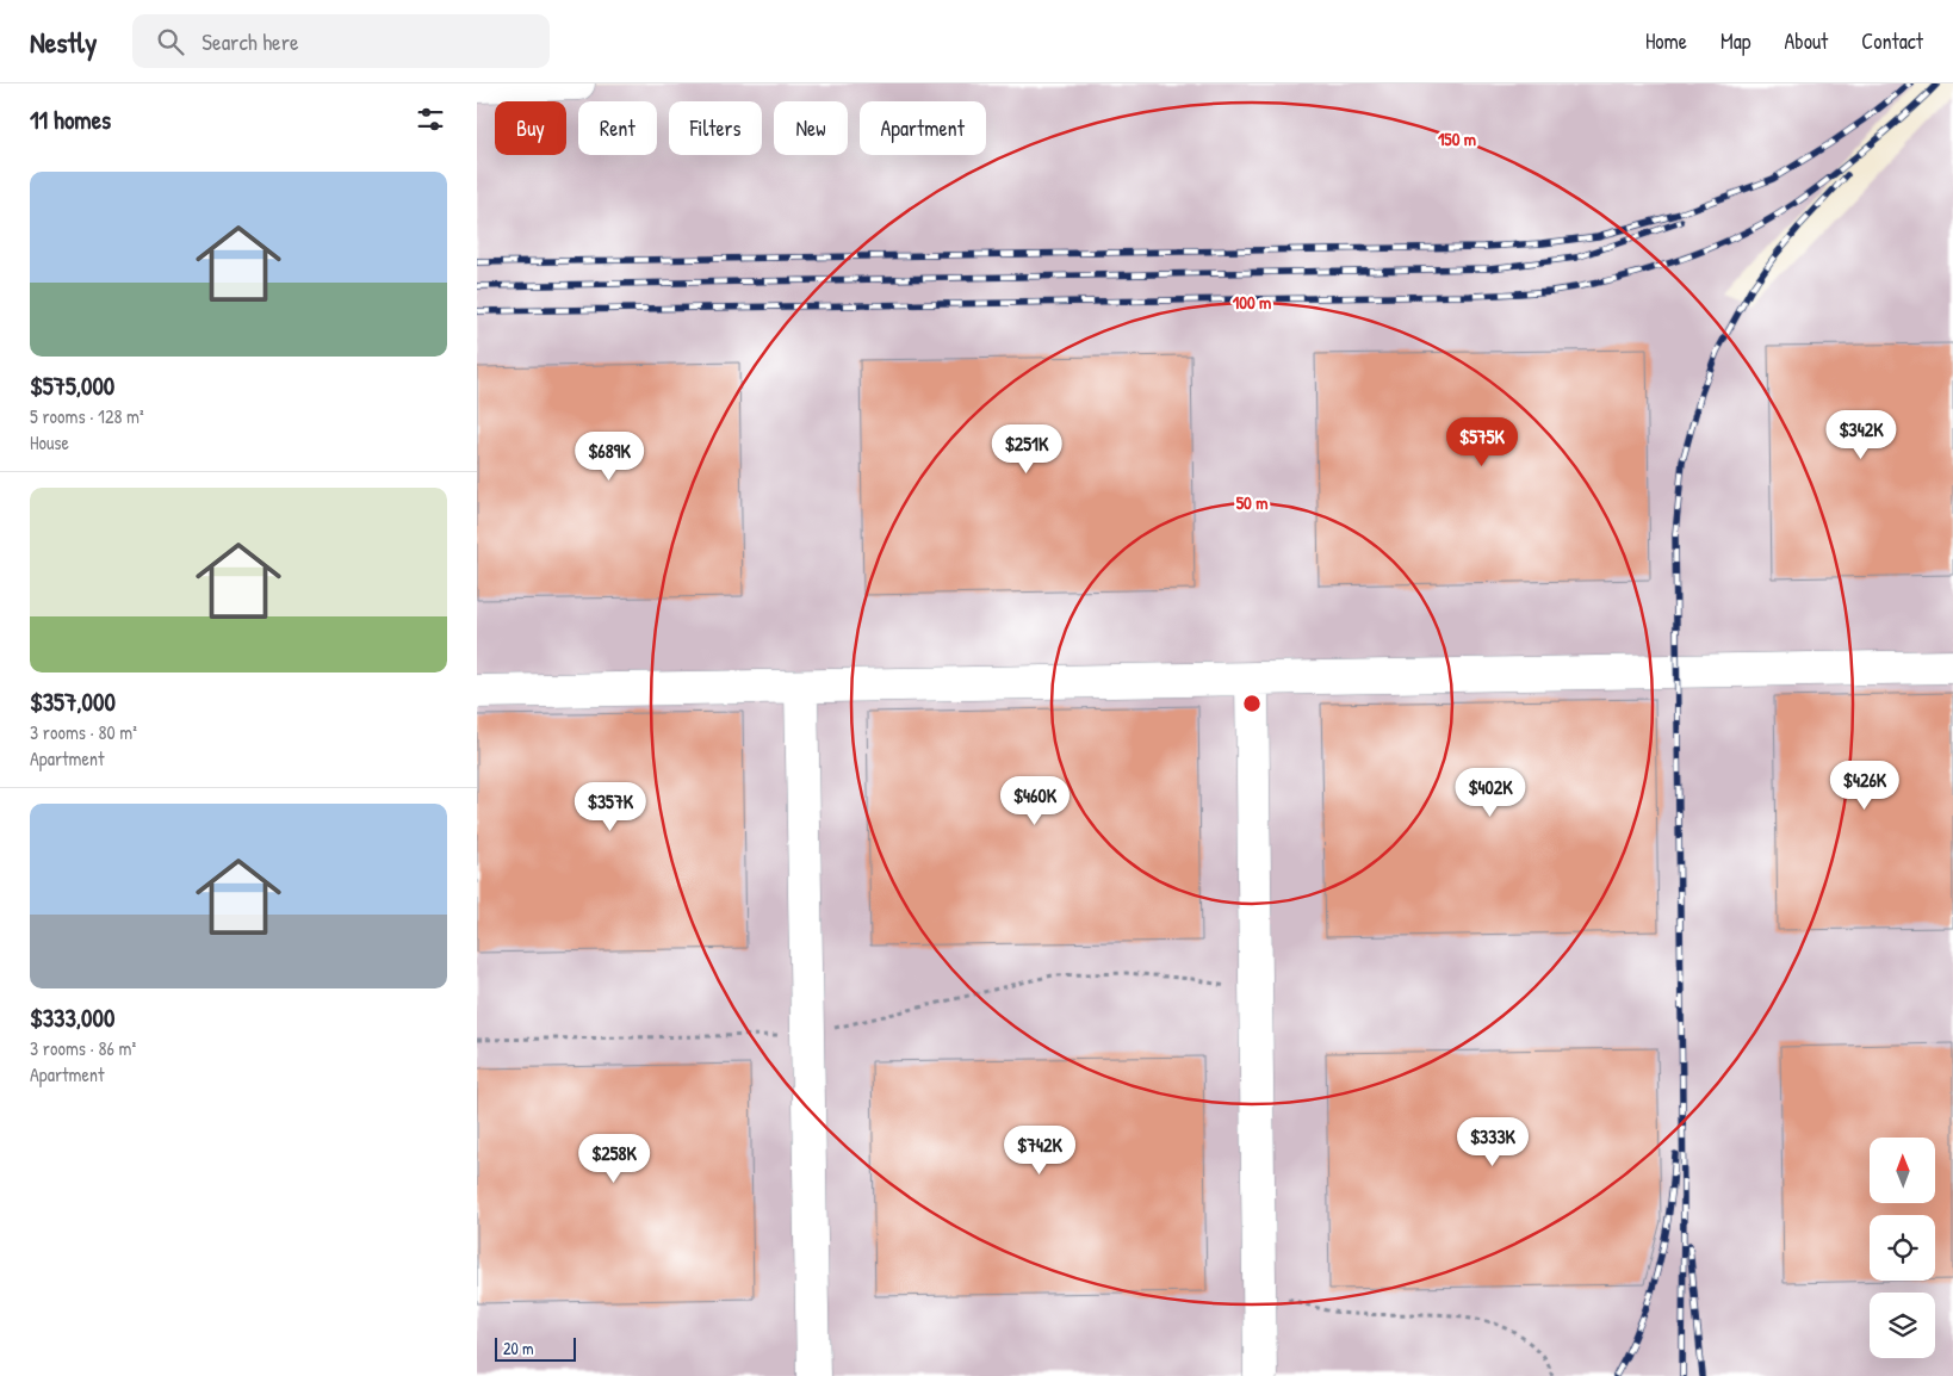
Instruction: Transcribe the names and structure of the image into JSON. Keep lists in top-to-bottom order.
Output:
{
  "scale_bar": "20 m",
  "north": "top",
  "page": {
    "header": "Nestly",
    "search": "Search here",
    "nav": [
      "Home",
      "Map",
      "About",
      "Contact"
    ],
    "heading": "11 homes",
    "chip": [
      "Buy",
      "Rent",
      "Filters",
      "New",
      "Apartment"
    ],
    "list": [
      {
        "name": "$575,000",
        "note": "5 rooms · 128 m² · House"
      },
      {
        "name": "$357,000",
        "note": "3 rooms · 80 m² · Apartment"
      },
      {
        "name": "$333,000",
        "note": "3 rooms · 86 m² · Apartment"
      }
    ],
    "price": [
      "$342K",
      "$575K",
      "$251K",
      "$689K",
      "$426K",
      "$402K",
      "$460K",
      "$357K",
      "$333K",
      "$742K",
      "$258K"
    ],
    "scale": "20 m"
  },
  "rings": ["150 m", "100 m", "50 m"]
}
